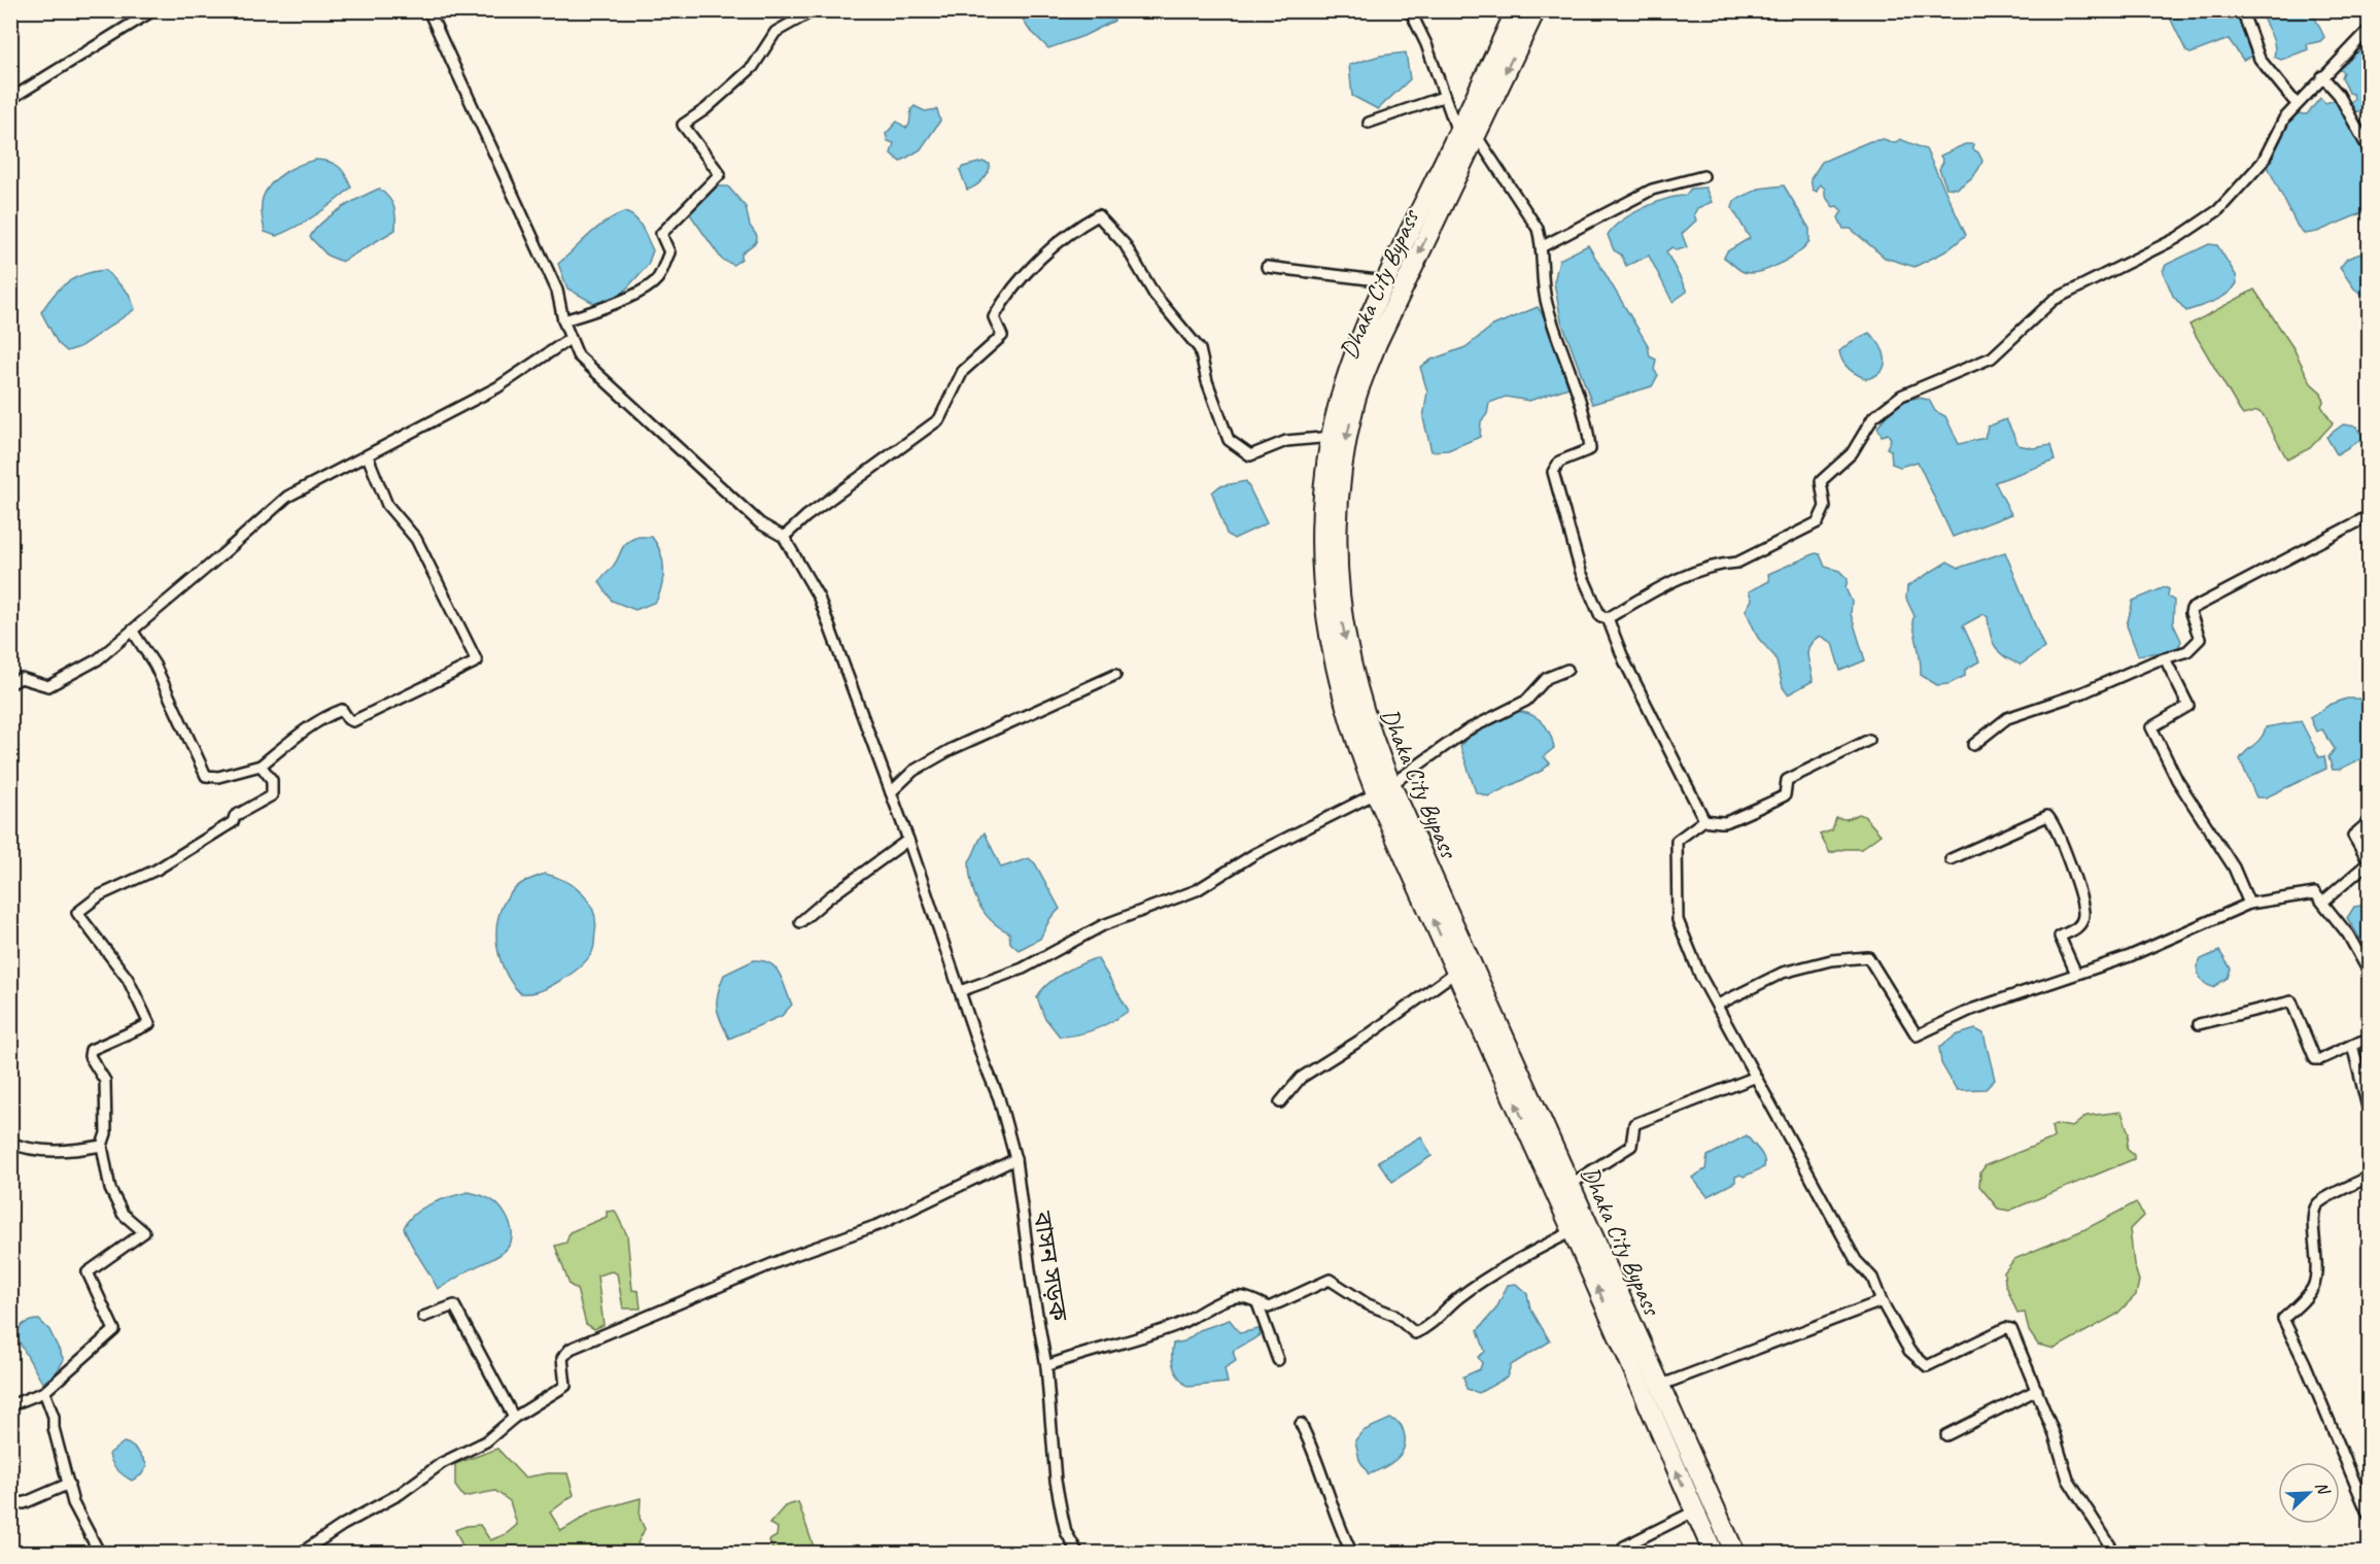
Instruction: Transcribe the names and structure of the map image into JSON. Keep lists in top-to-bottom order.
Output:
{
  "streets": {
    "highway": ["Dhaka City Bypass"],
    "street": ["বাসন সড়ক"]
  },
  "north": "top right"
}
